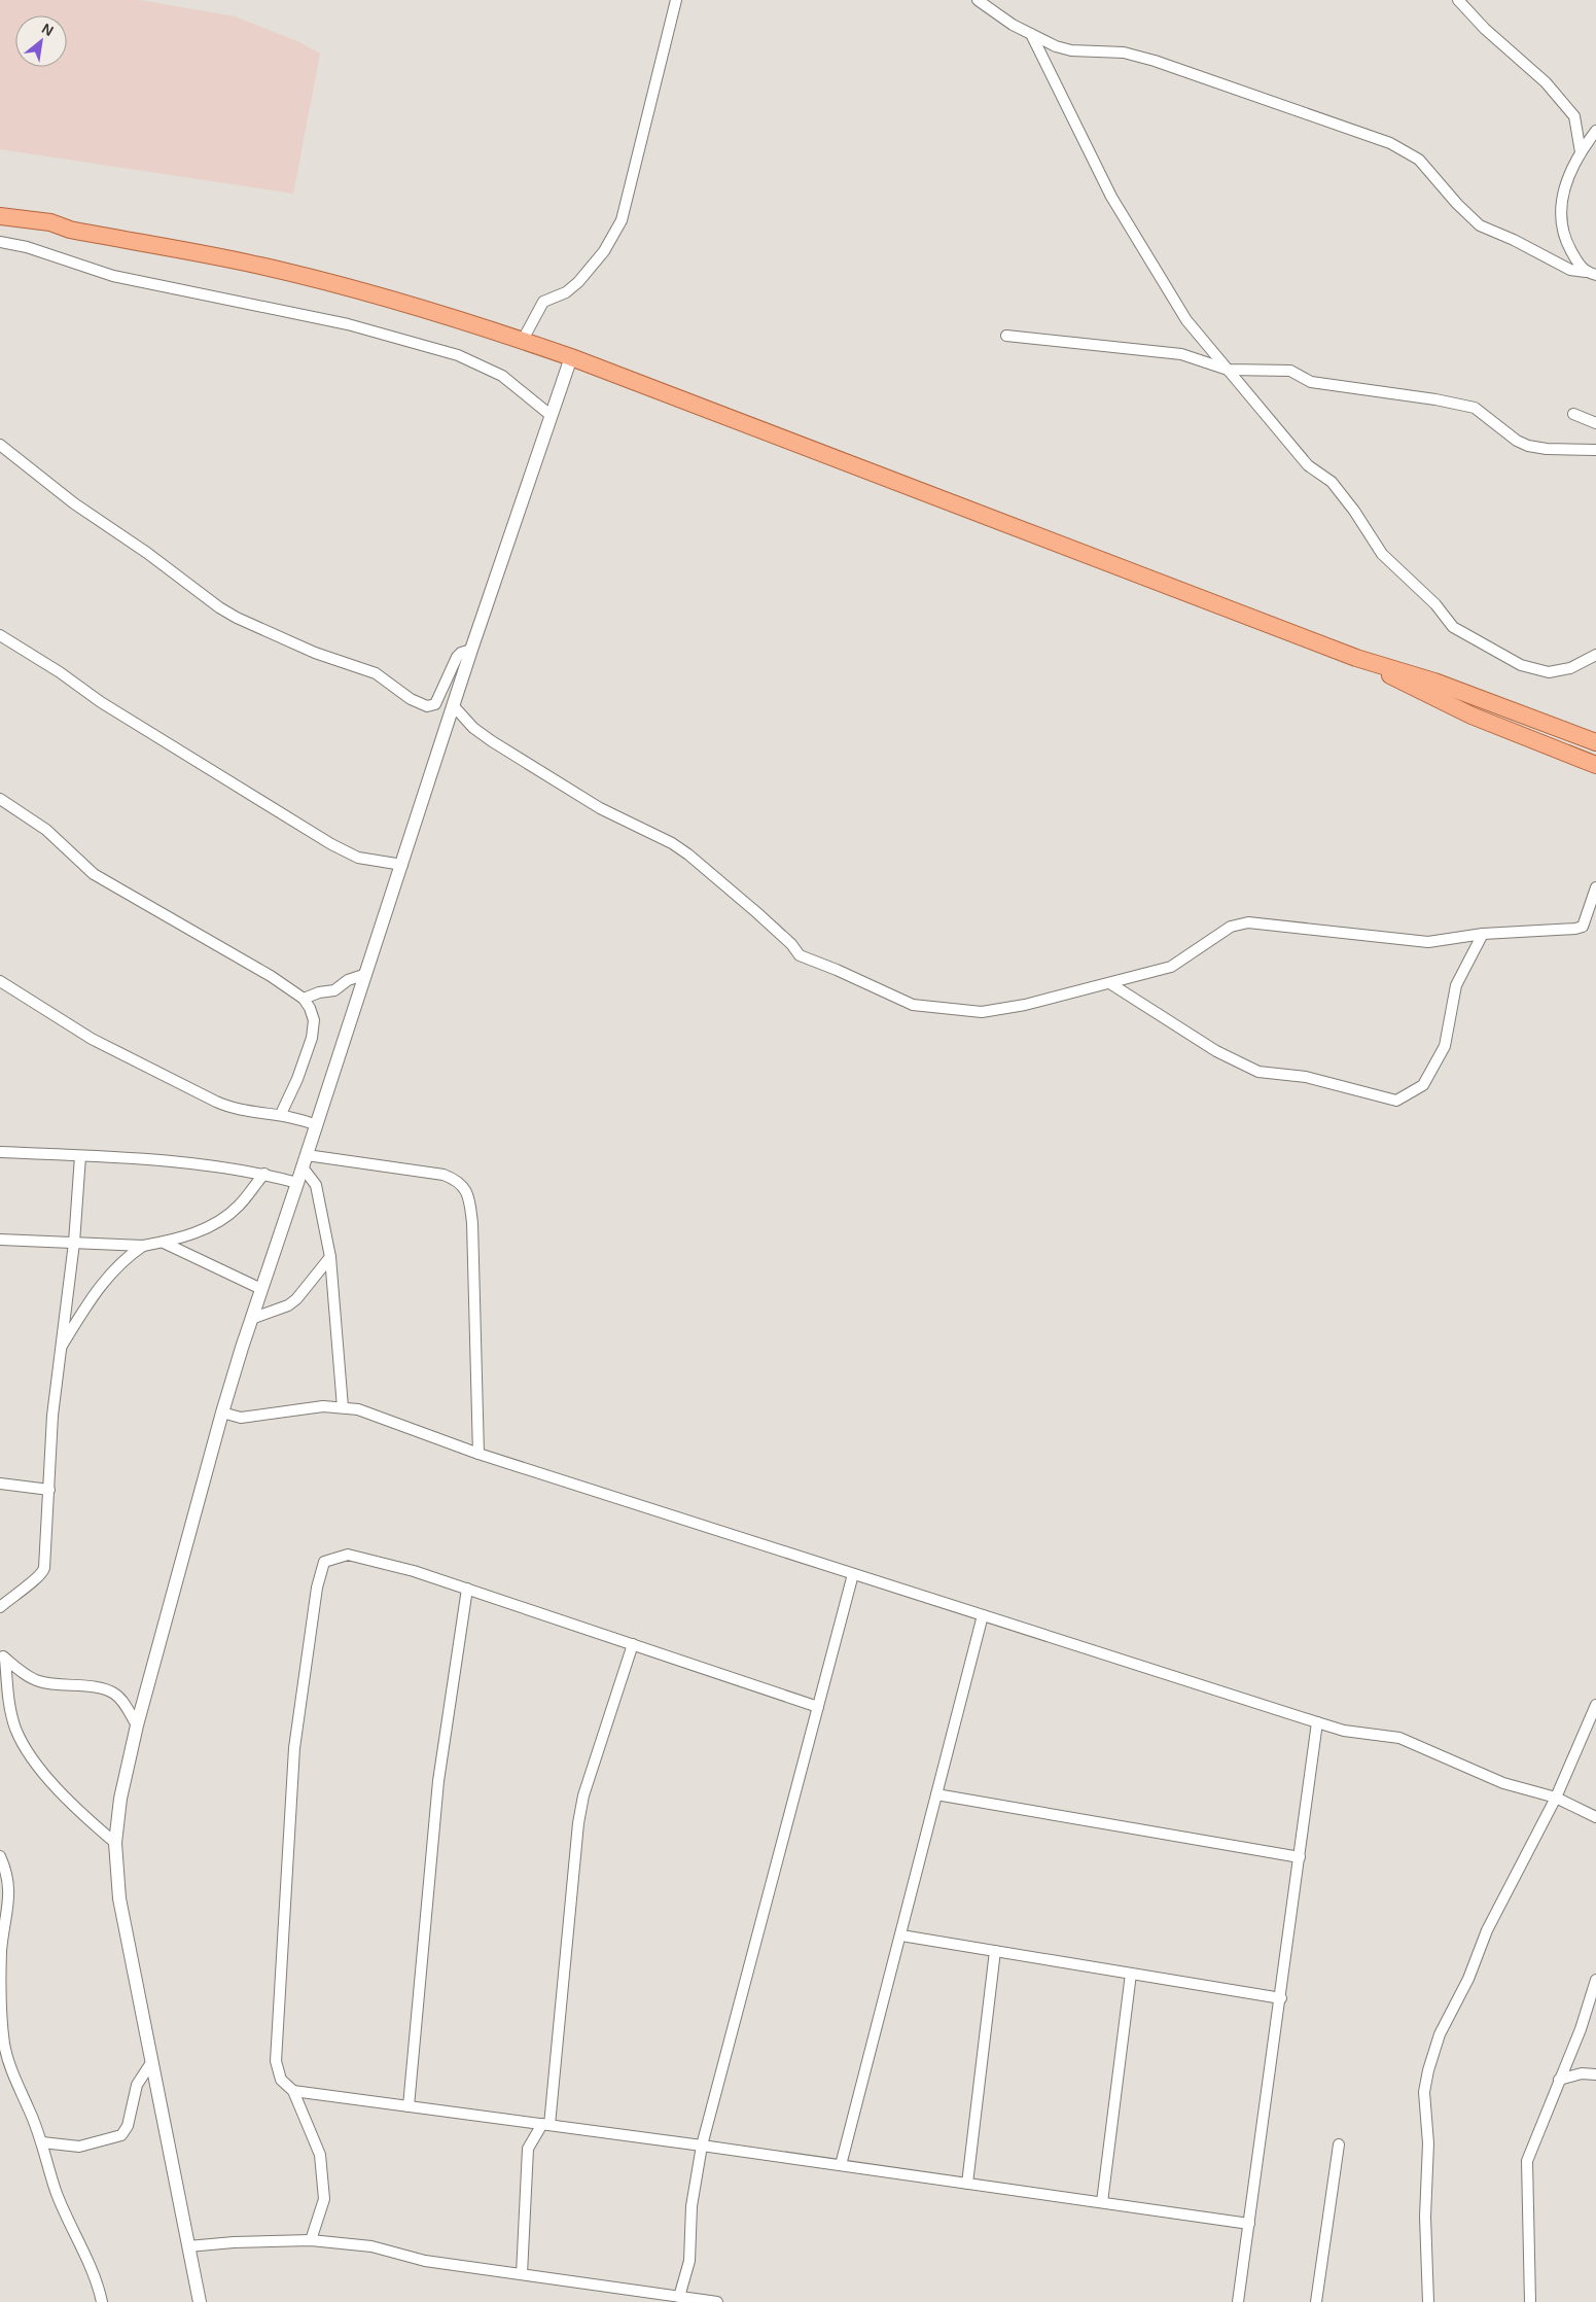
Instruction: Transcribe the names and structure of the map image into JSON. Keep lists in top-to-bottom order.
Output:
{
  "north": "top right"
}
